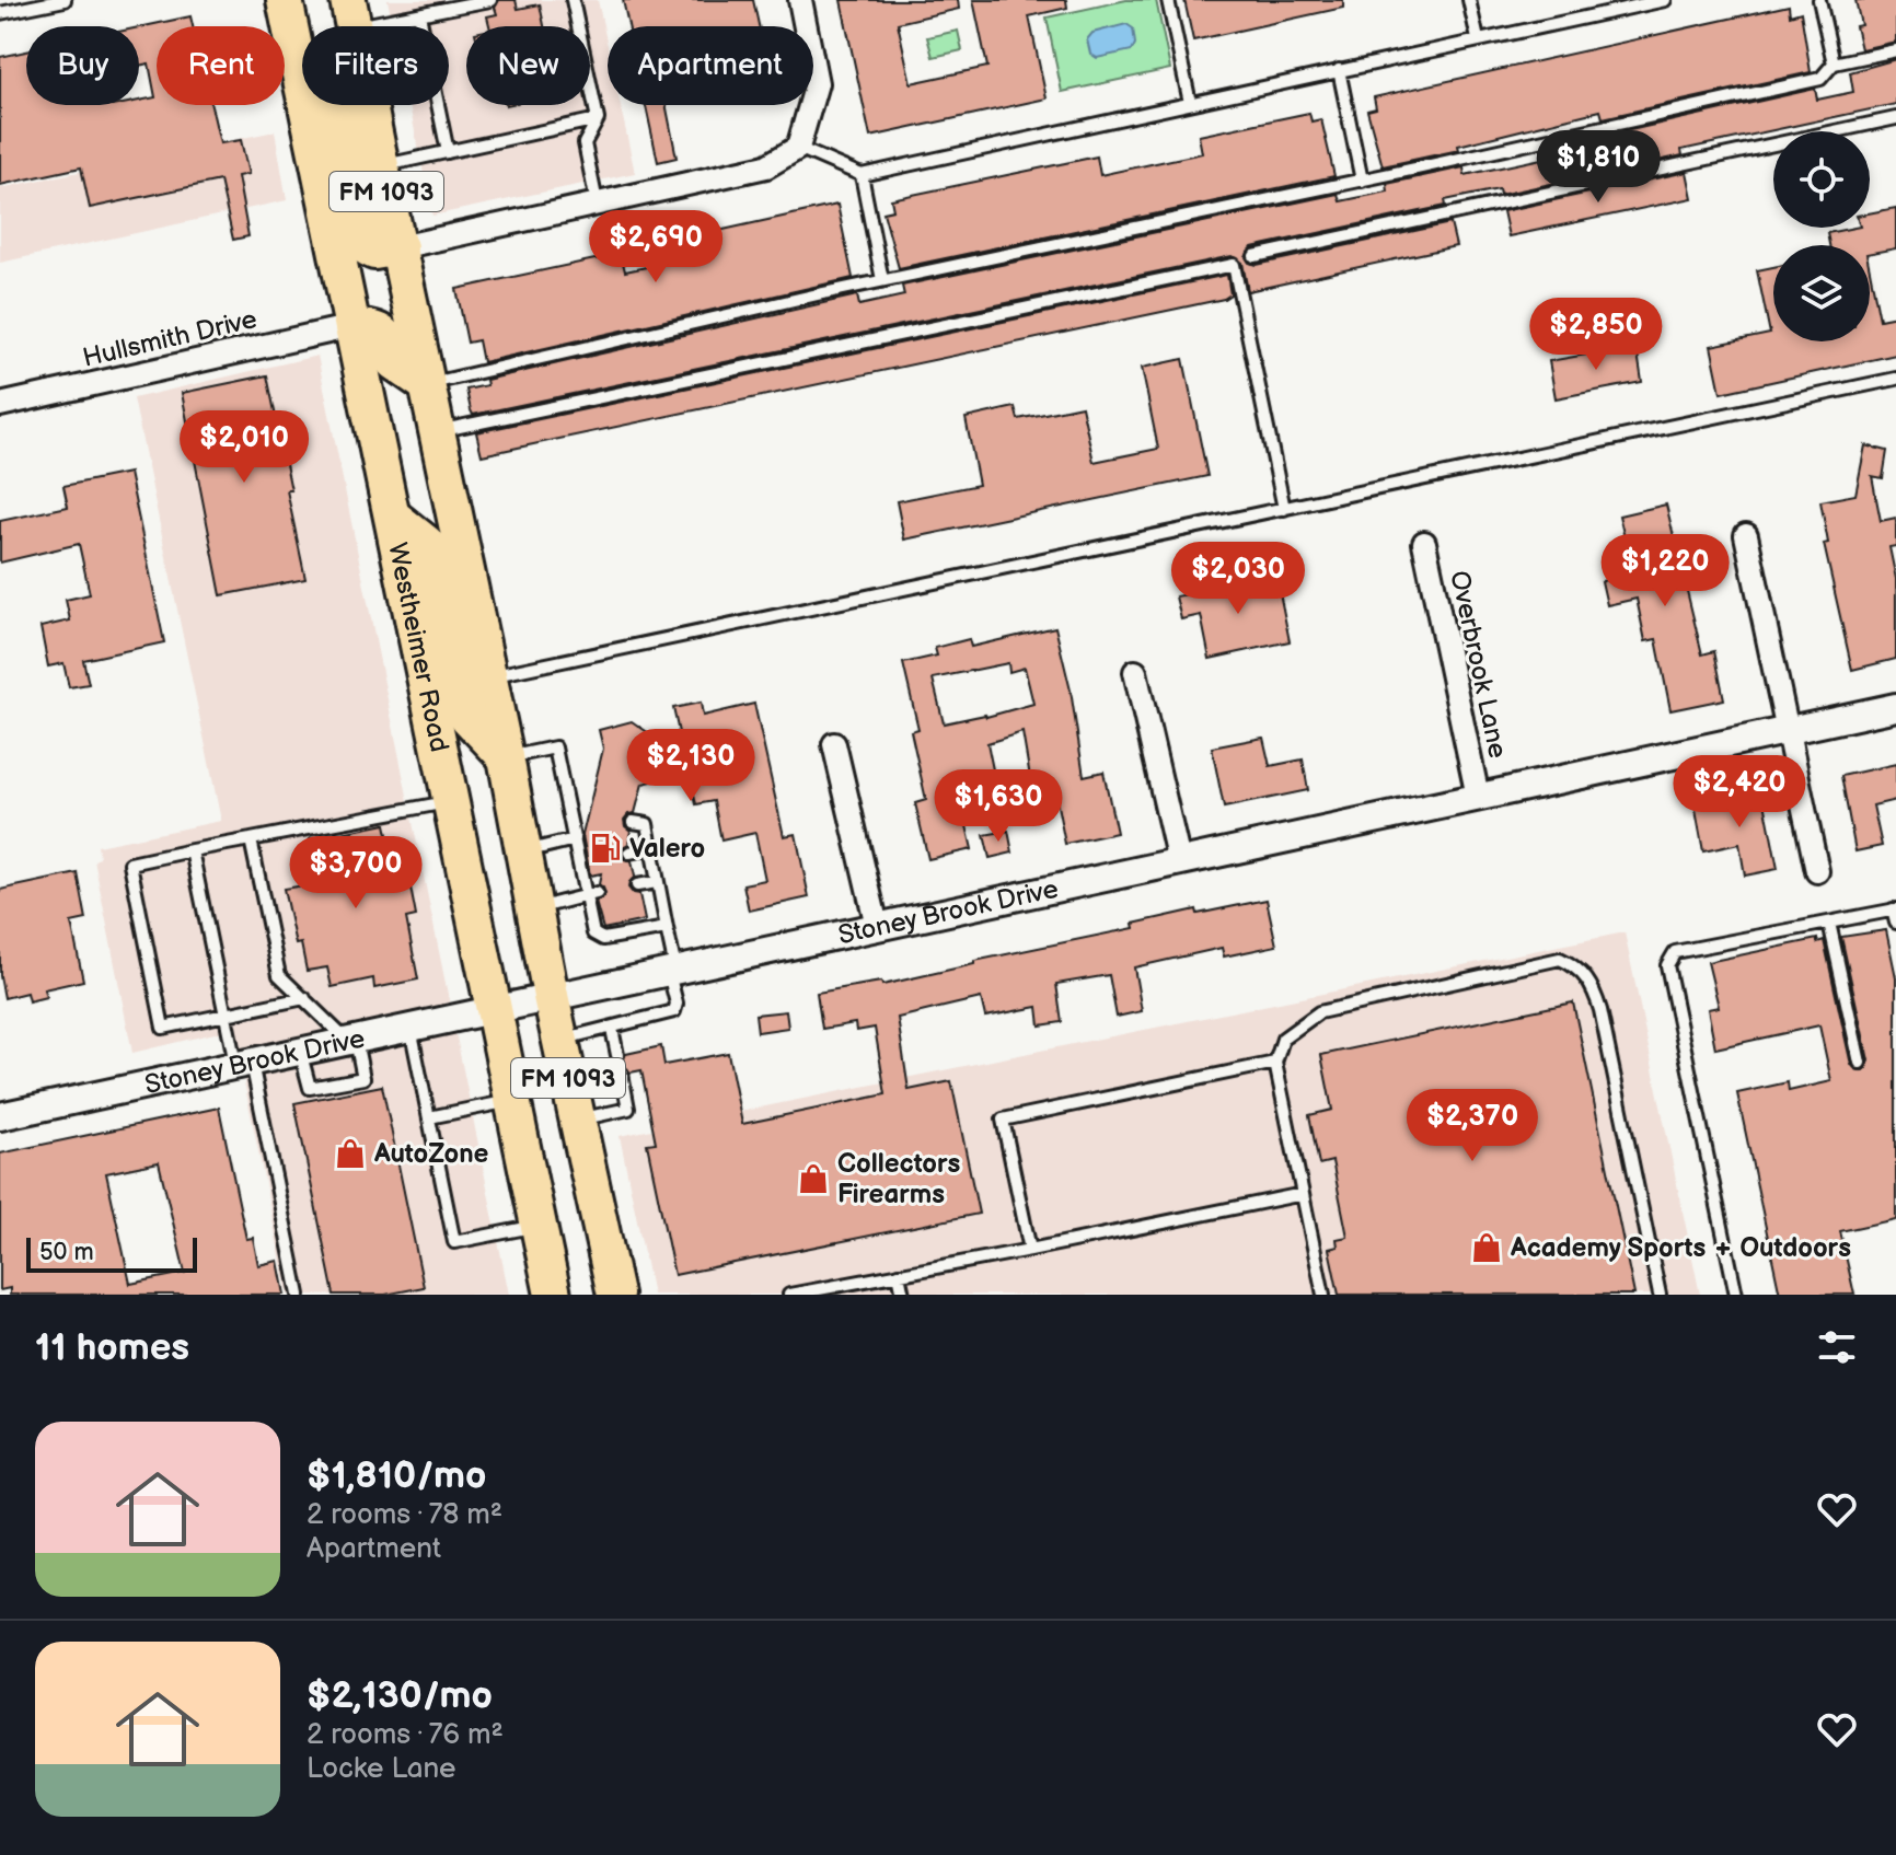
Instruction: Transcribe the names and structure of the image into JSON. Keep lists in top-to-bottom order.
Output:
{
  "streets": {
    "main road": ["FM 1093", "Westheimer Road"],
    "street": ["Hullsmith Drive", "Overbrook Lane", "Stoney Brook Drive"]
  },
  "crossings": [
    ["FM 1093", "Stoney Brook Drive"],
    ["Hullsmith Drive", "Westheimer Road"],
    ["Westheimer Road", "Stoney Brook Drive"],
    ["Overbrook Lane", "Stoney Brook Drive"]
  ],
  "places": {
    "fuel station": ["Valero"],
    "shop": ["AutoZone", "Collectors Firearms", "Academy Sports + Outdoors"]
  },
  "scale_bar": "50 m",
  "page": {
    "chip": [
      "Buy",
      "Rent",
      "Filters",
      "New",
      "Apartment"
    ],
    "price": [
      "$1,810",
      "$2,690",
      "$2,850",
      "$2,010",
      "$1,220",
      "$2,030",
      "$2,130",
      "$2,420",
      "$1,630",
      "$3,700",
      "$2,370"
    ],
    "scale": "50 m",
    "heading": "11 homes",
    "list": [
      {
        "name": "$1,810/mo",
        "note": "2 rooms · 78 m² · Apartment"
      },
      {
        "name": "$2,130/mo",
        "note": "2 rooms · 76 m² · Locke Lane"
      }
    ]
  }
}
